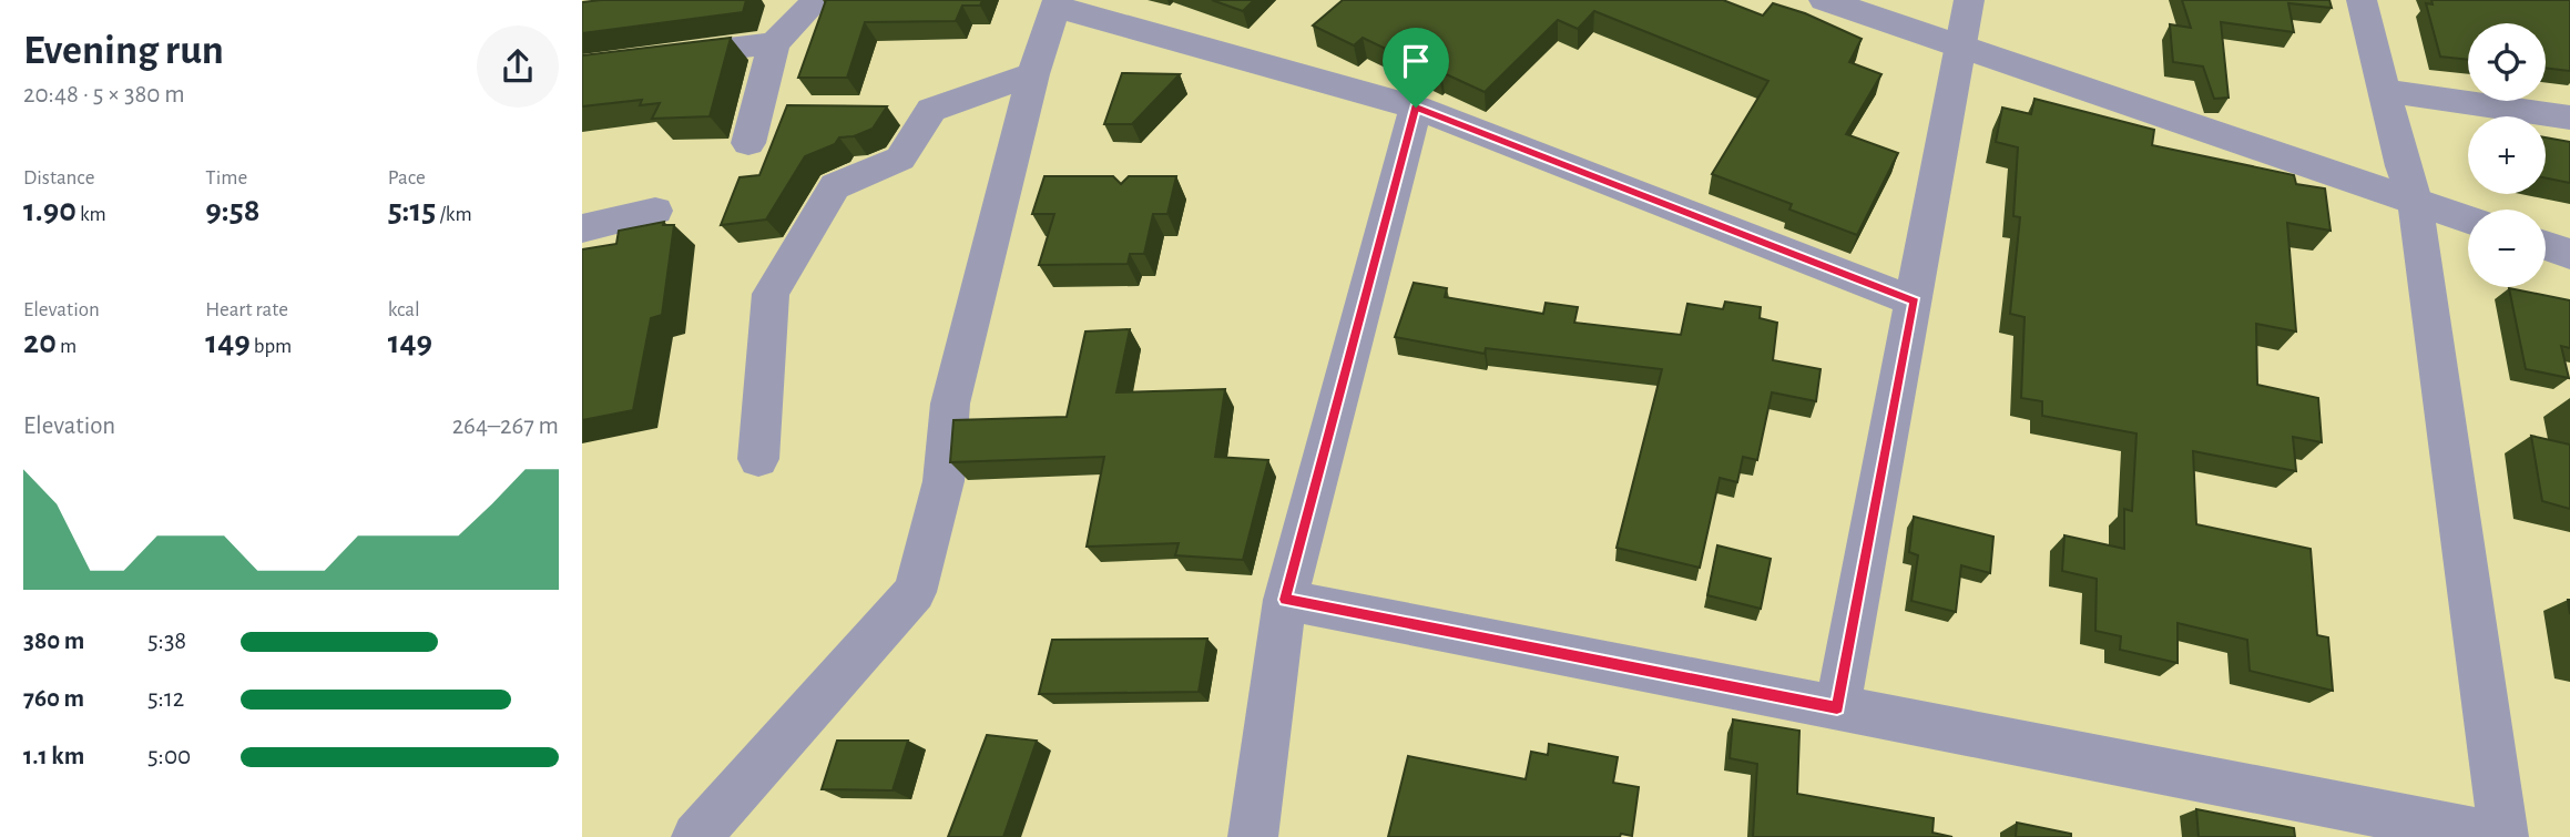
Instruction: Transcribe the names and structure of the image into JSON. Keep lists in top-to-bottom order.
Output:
{
  "page": {
    "heading": ["Evening run", "20:48 · 5 × 380 m"],
    "map_buttons": ["+", "−"],
    "stats": [
      ["Distance", "1.90 km"],
      ["Time", "9:58"],
      ["Pace", "5:15 /km"],
      ["Elevation", "20 m"],
      ["Heart rate", "149 bpm"],
      ["kcal", "149"]
    ],
    "chart": ["Elevation", "264–267 m"],
    "list": [
      {
        "name": "380 m",
        "note": "5:38"
      },
      {
        "name": "760 m",
        "note": "5:12"
      },
      {
        "name": "1.1 km",
        "note": "5:00"
      }
    ]
  }
}
